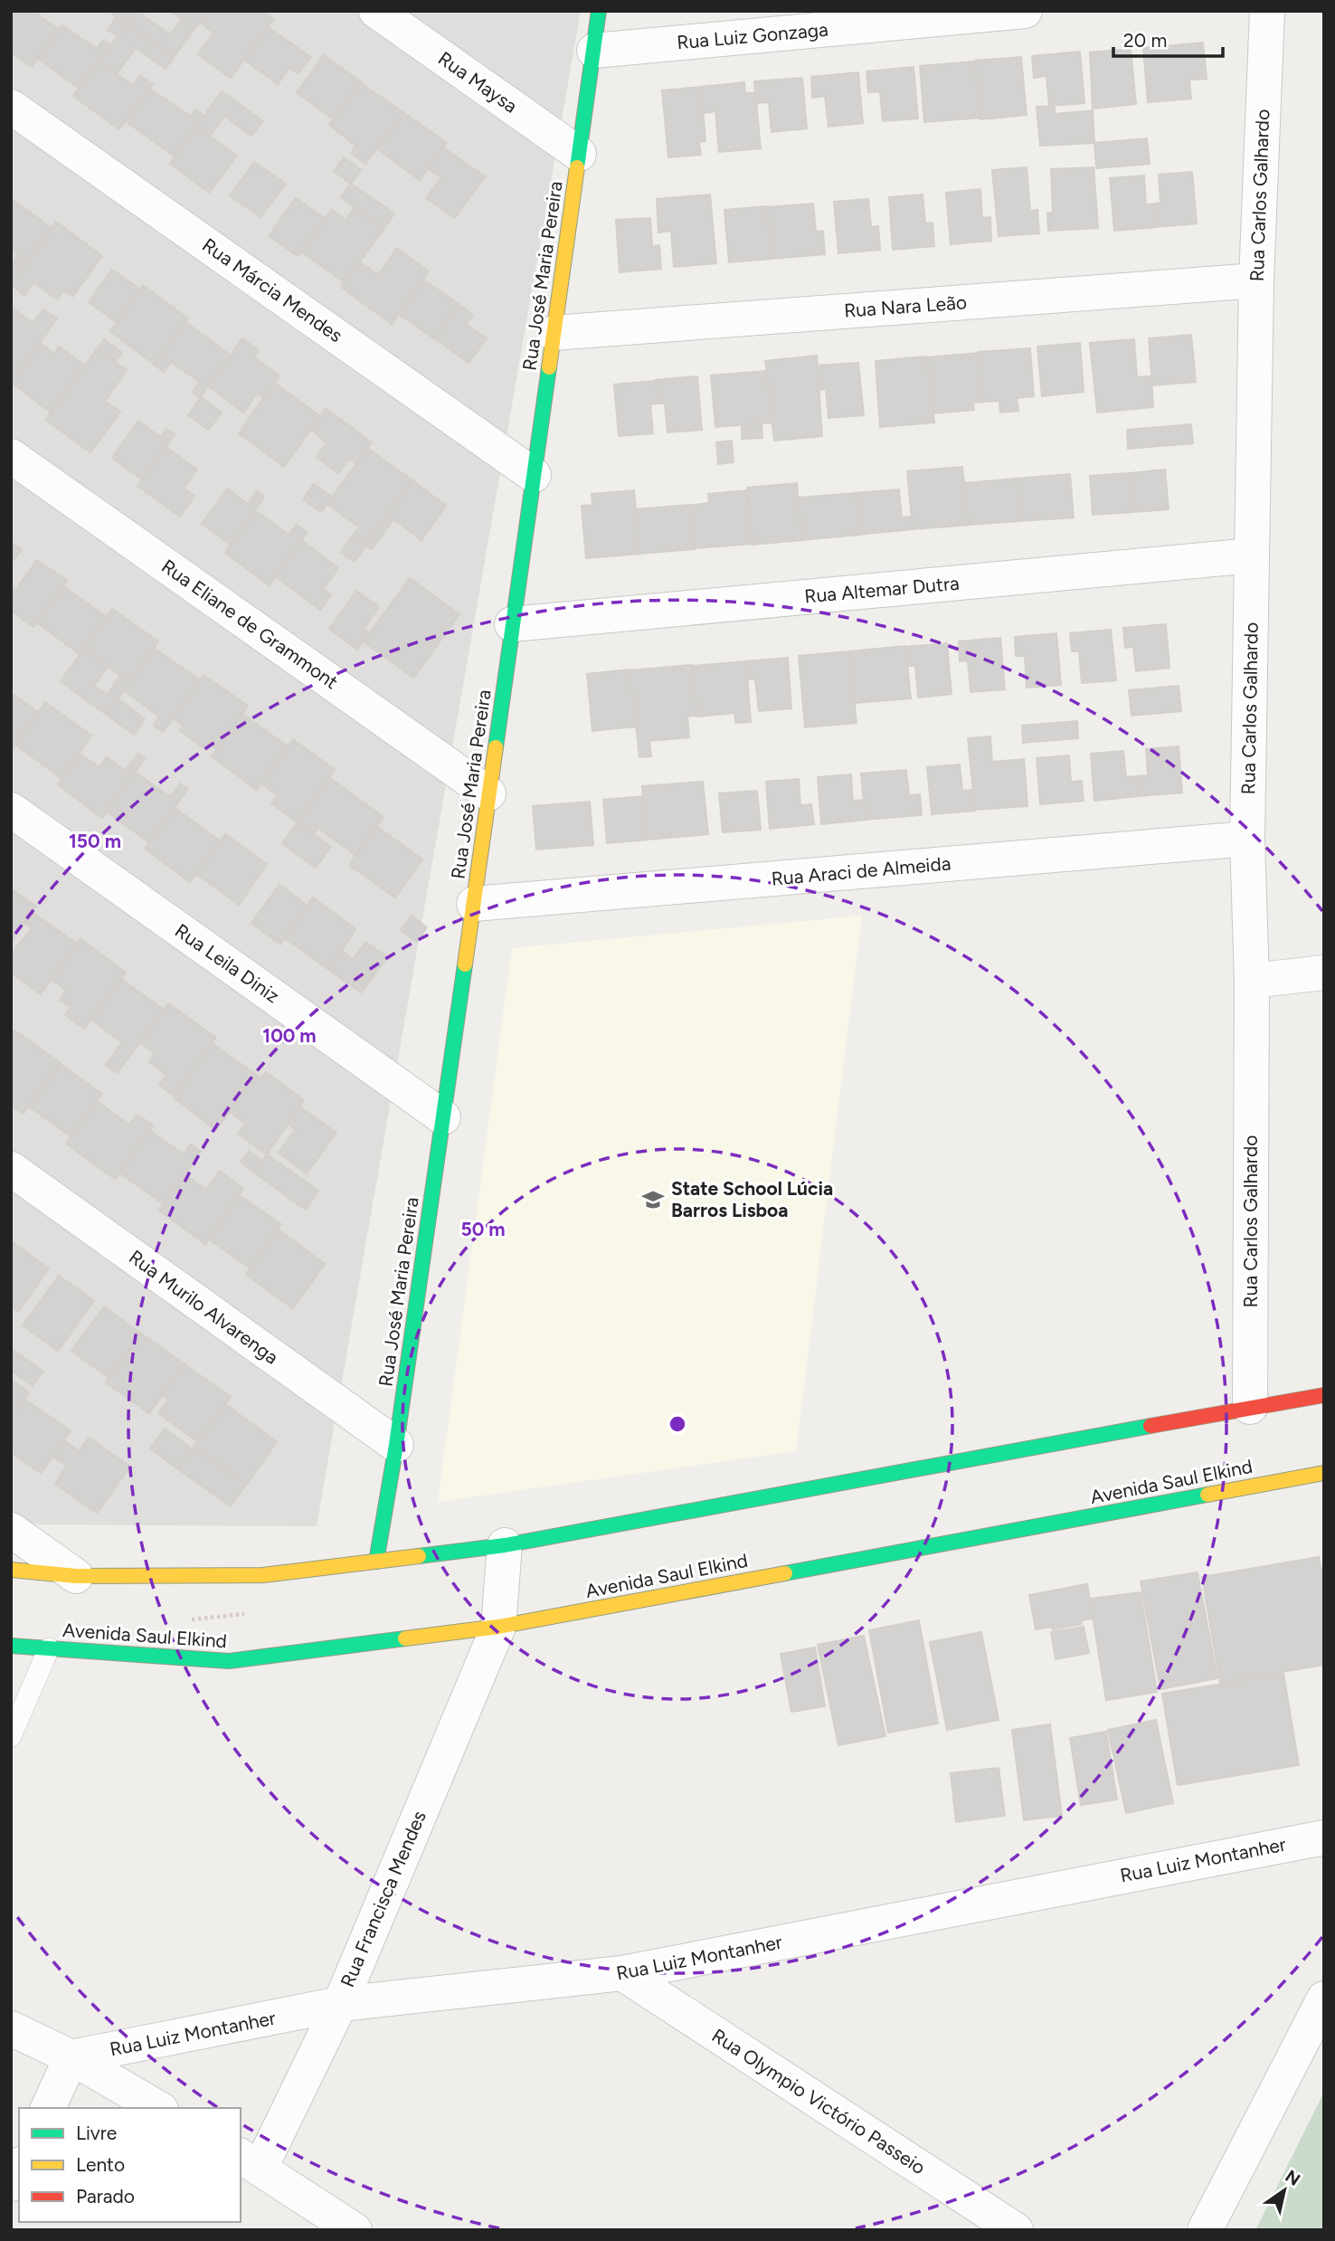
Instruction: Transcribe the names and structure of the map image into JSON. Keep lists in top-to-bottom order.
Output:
{
  "streets": {
    "main road": ["Rua José Maria Pereira", "Avenida Saul Elkind"],
    "street": [
      "Rua Luiz Gonzaga",
      "Rua Maysa",
      "Rua Carlos Galhardo",
      "Rua Márcia Mendes",
      "Rua Nara Leão",
      "Rua Altemar Dutra",
      "Rua Eliane de Grammont",
      "Rua Araci de Almeida",
      "Rua Leila Diniz",
      "Rua Murilo Alvarenga",
      "Rua Luiz Montanher",
      "Rua Francisca Mendes",
      "Rua Olympio Victório Passeio"
    ]
  },
  "crossings": [
    ["Rua Luiz Gonzaga", "Rua José Maria Pereira"],
    ["Rua Maysa", "Rua José Maria Pereira"],
    ["Rua Carlos Galhardo", "Rua Nara Leão"],
    ["Rua Carlos Galhardo", "Rua Altemar Dutra"],
    ["Rua Carlos Galhardo", "Rua Araci de Almeida"],
    ["Rua José Maria Pereira", "Rua Márcia Mendes"],
    ["Rua José Maria Pereira", "Rua Nara Leão"],
    ["Rua José Maria Pereira", "Rua Altemar Dutra"],
    ["Rua José Maria Pereira", "Rua Eliane de Grammont"],
    ["Rua José Maria Pereira", "Rua Araci de Almeida"],
    ["Rua José Maria Pereira", "Rua Leila Diniz"],
    ["Rua José Maria Pereira", "Rua Murilo Alvarenga"],
    ["Avenida Saul Elkind", "Rua Francisca Mendes"],
    ["Rua Luiz Montanher", "Rua Francisca Mendes"],
    ["Rua Luiz Montanher", "Rua Olympio Victório Passeio"]
  ],
  "places": {
    "school or university": ["State School Lúcia Barros Lisboa"]
  },
  "legend": ["Livre", "Lento", "Parado"],
  "scale_bar": "20 m",
  "north": "top right",
  "rings": ["150 m", "100 m", "50 m"]
}
